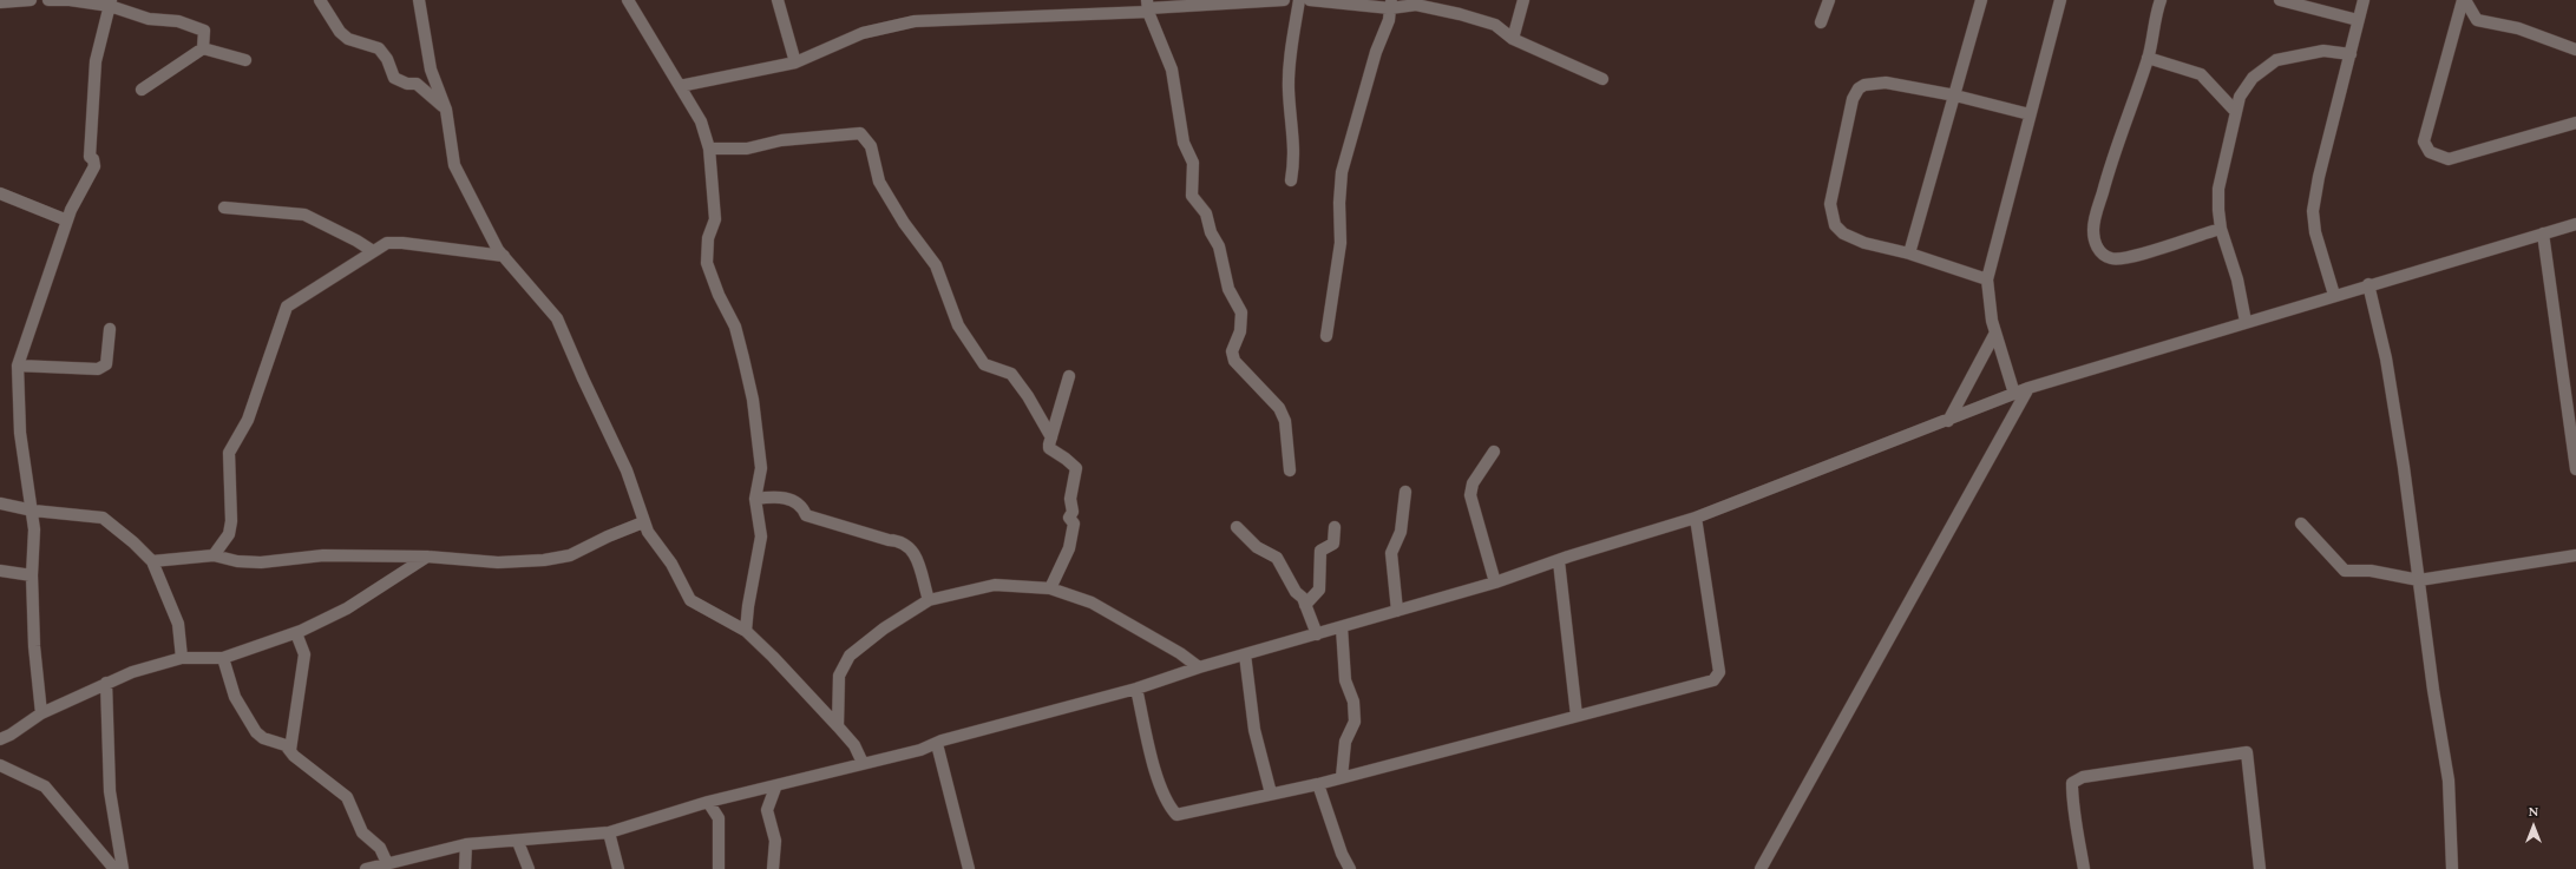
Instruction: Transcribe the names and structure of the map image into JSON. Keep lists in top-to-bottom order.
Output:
{
  "north": "top"
}
